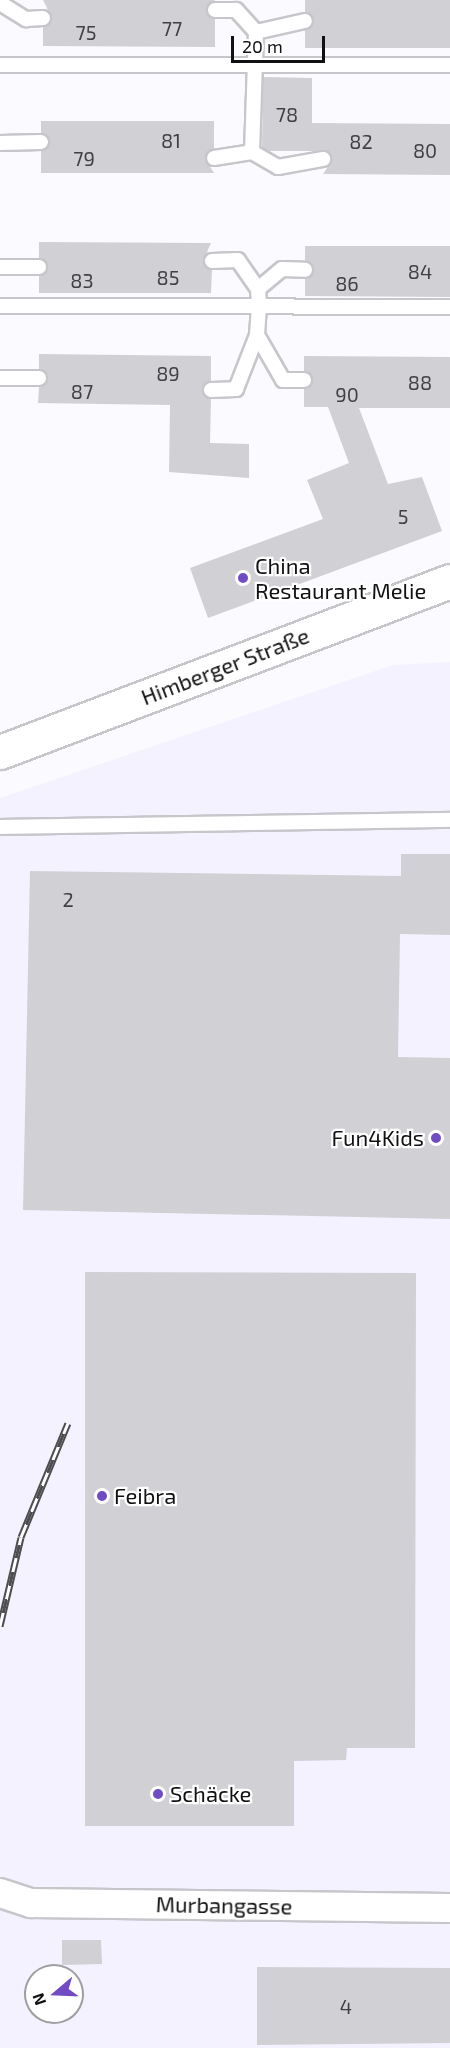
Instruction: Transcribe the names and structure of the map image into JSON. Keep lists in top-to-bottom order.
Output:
{
  "streets": {
    "main road": ["Himberger Straße"],
    "street": ["Murbangasse"]
  },
  "places": [
    "China Restaurant Melie",
    "Fun4Kids",
    "Feibra",
    "Schäcke"
  ],
  "house_numbers": [
    "77",
    "75",
    "78",
    "81",
    "82",
    "80",
    "79",
    "84",
    "85",
    "83",
    "86",
    "89",
    "88",
    "87",
    "90",
    "5",
    "2",
    "4"
  ],
  "scale_bar": "20 m",
  "north": "left"
}
